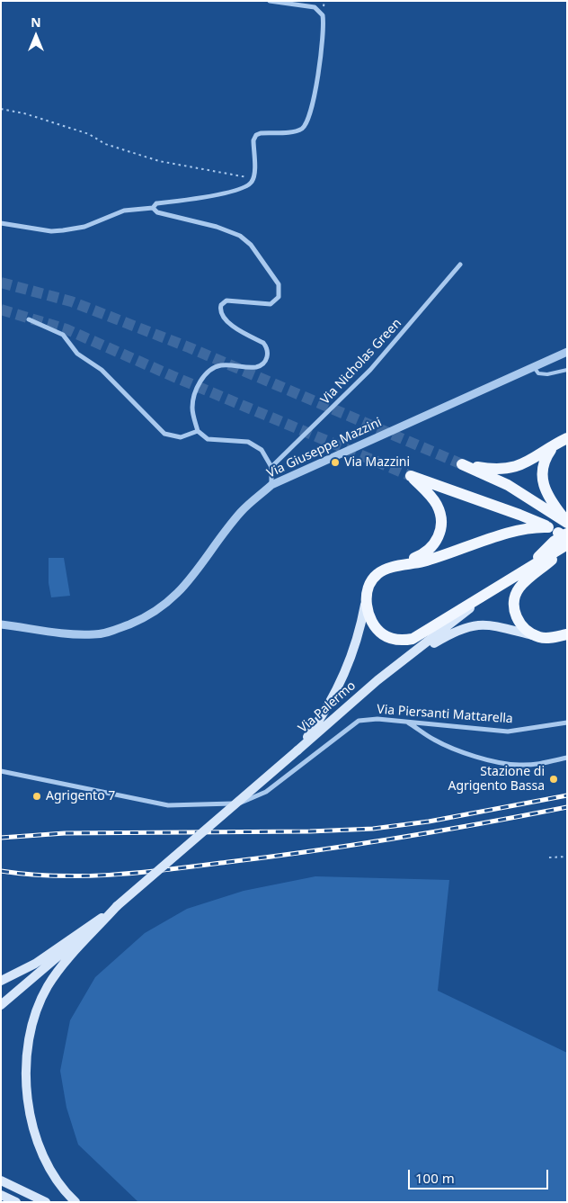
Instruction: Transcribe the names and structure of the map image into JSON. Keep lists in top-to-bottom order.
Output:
{
  "streets": {
    "main road": ["Via Palermo"],
    "street": ["Via Nicholas Green", "Via Giuseppe Mazzini", "Via Piersanti Mattarella"]
  },
  "places": ["Via Mazzini", "Stazione di Agrigento Bassa", "Agrigento 7"],
  "scale_bar": "100 m",
  "north": "top"
}
